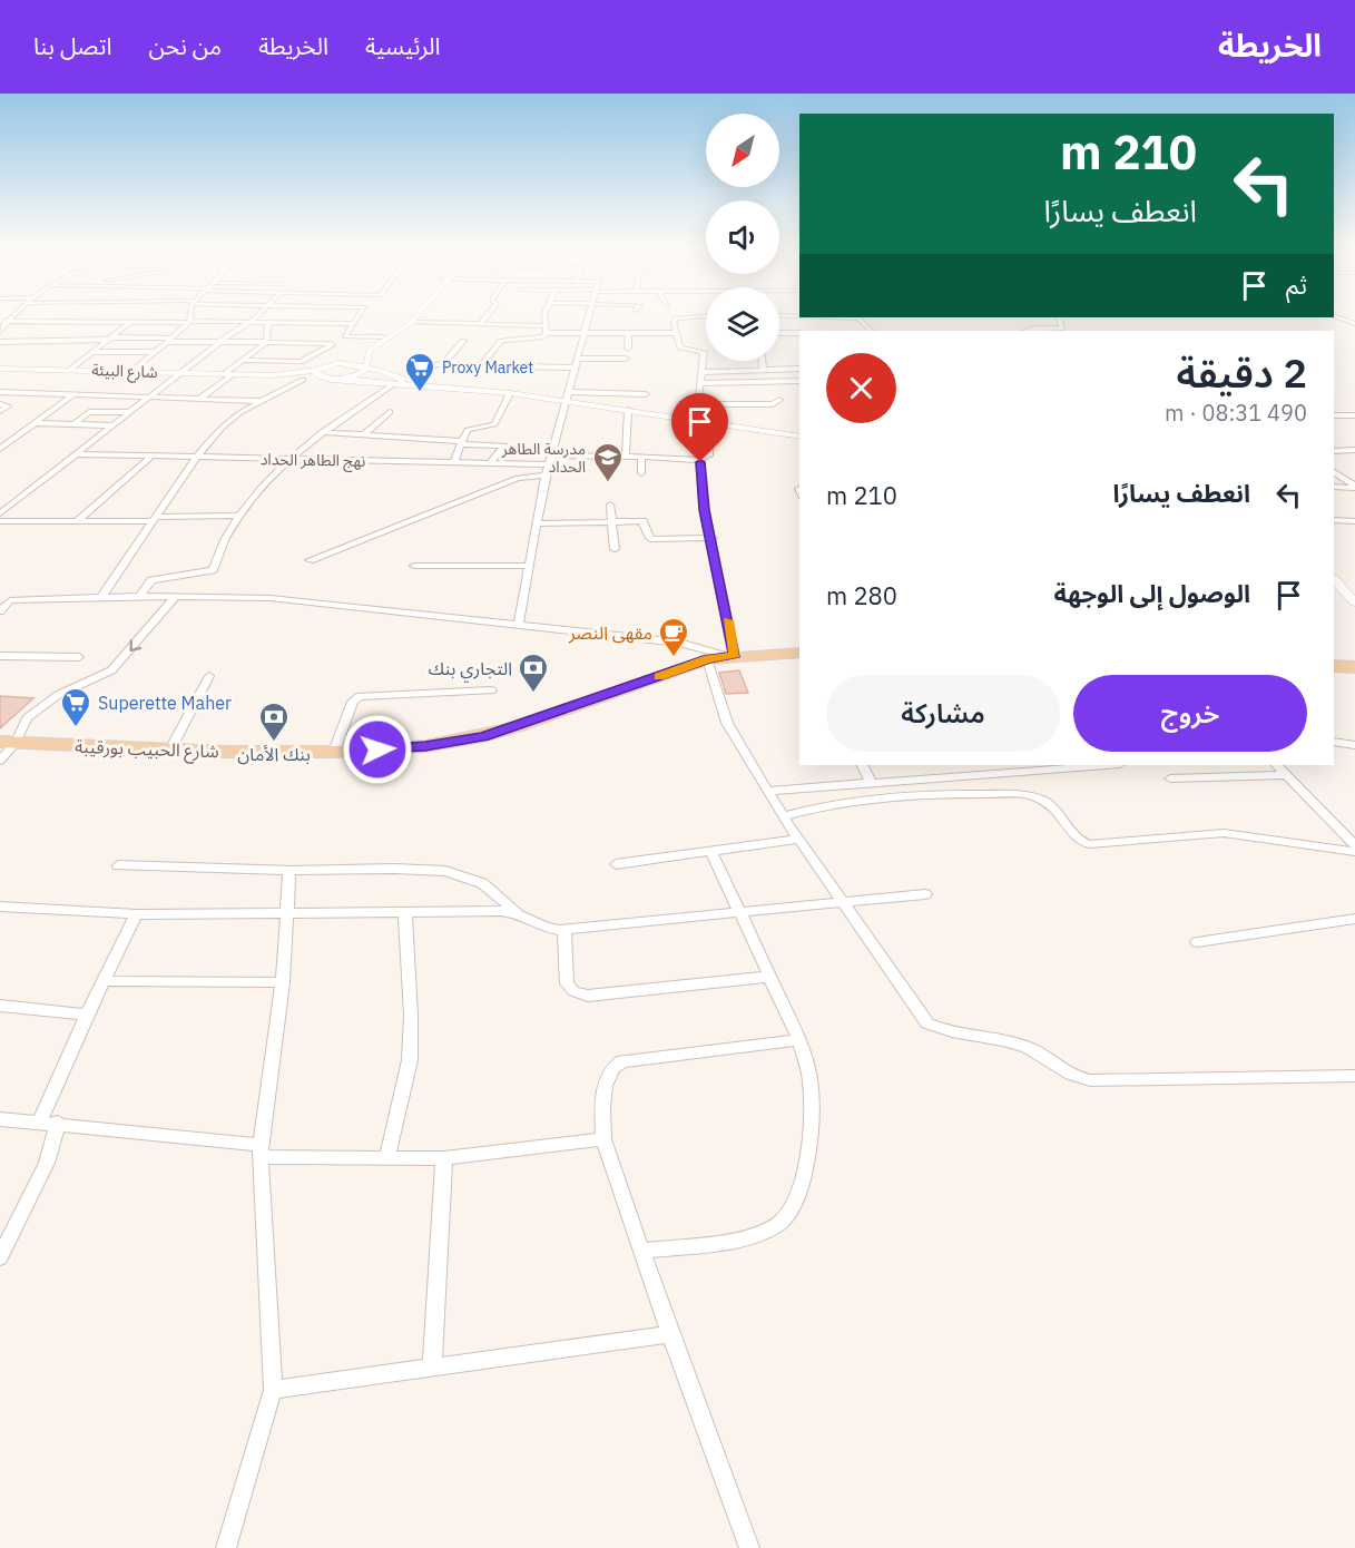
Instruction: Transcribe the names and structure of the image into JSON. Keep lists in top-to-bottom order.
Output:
{
  "streets": {
    "main road": ["شارع الحبيب بورقيبة"],
    "street": ["شارع البيئة", "نهج الطاهر الحداد"]
  },
  "places": {
    "supermarket": ["Proxy Market", "Superette Maher"],
    "school or university": ["مدرسة الطاهر الحداد"],
    "cafe": ["مقهى النصر"],
    "bank": ["التجاري بنك", "بنك الأمان"]
  },
  "north": "bottom left",
  "page": {
    "header": "الخريطة",
    "nav": [
      "الرئيسية",
      "الخريطة",
      "من نحن",
      "اتصل بنا"
    ],
    "turn": ["210 m", "انعطف يسارًا"],
    "then": "ثم",
    "heading": ["2 دقيقة", "490 m · 08:31"],
    "list": [
      {
        "name": "انعطف يسارًا",
        "value": "210 m"
      },
      {
        "name": "الوصول إلى الوجهة",
        "value": "280 m"
      }
    ],
    "buttons": ["خروج", "مشاركة"]
  }
}
